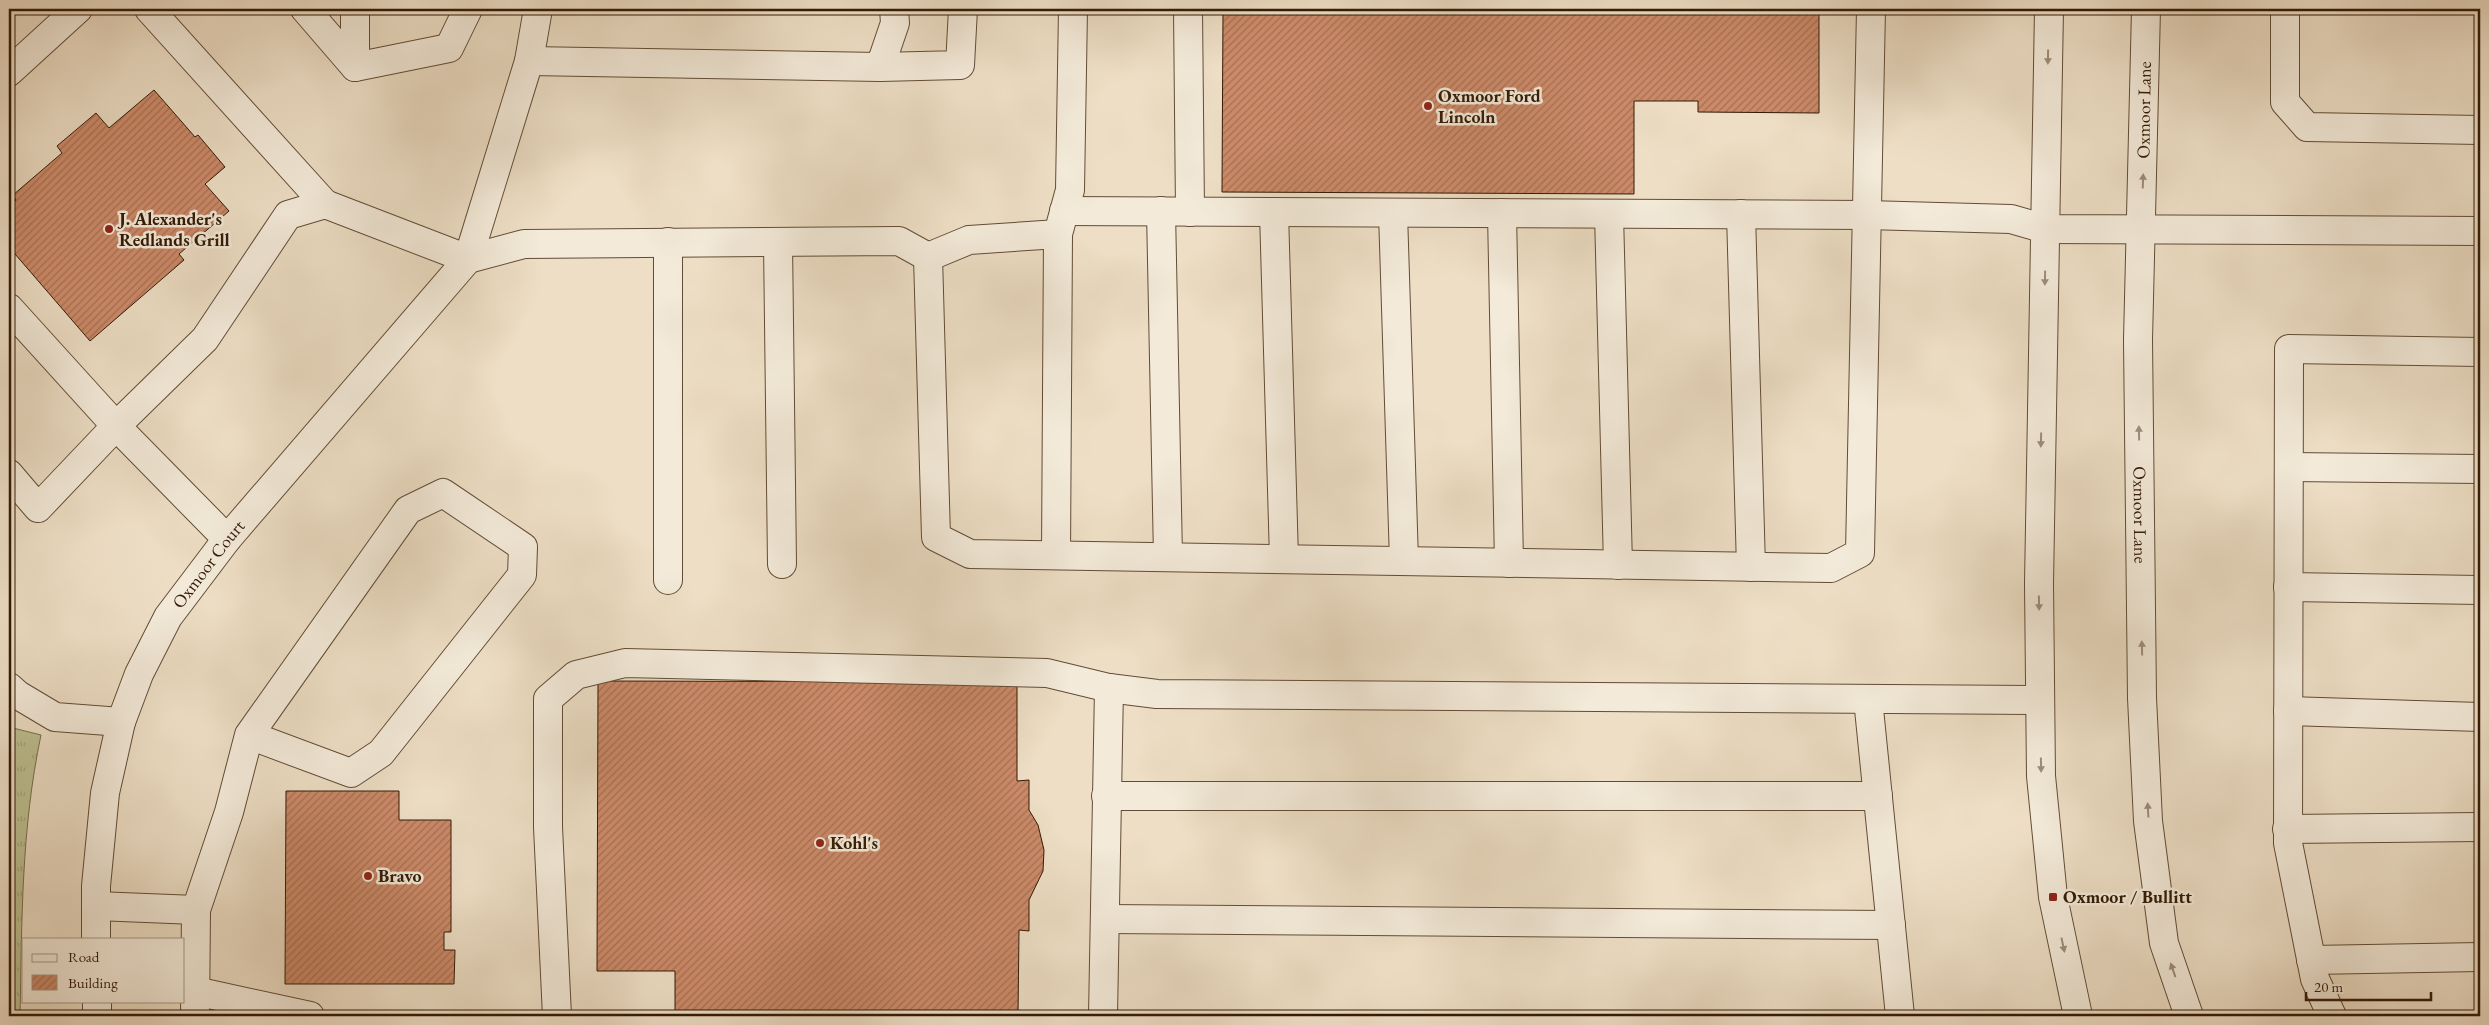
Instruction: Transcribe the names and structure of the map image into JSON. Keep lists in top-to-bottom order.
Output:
{
  "streets": {
    "street": ["Oxmoor Lane", "Oxmoor Court"]
  },
  "places": {
    "other": [
      "Oxmoor Ford Lincoln",
      "J. Alexander's Redlands Grill",
      "Kohl's",
      "Bravo"
    ],
    "transit": ["Oxmoor / Bullitt"]
  },
  "legend": ["Road", "Building"],
  "scale_bar": "20 m"
}
